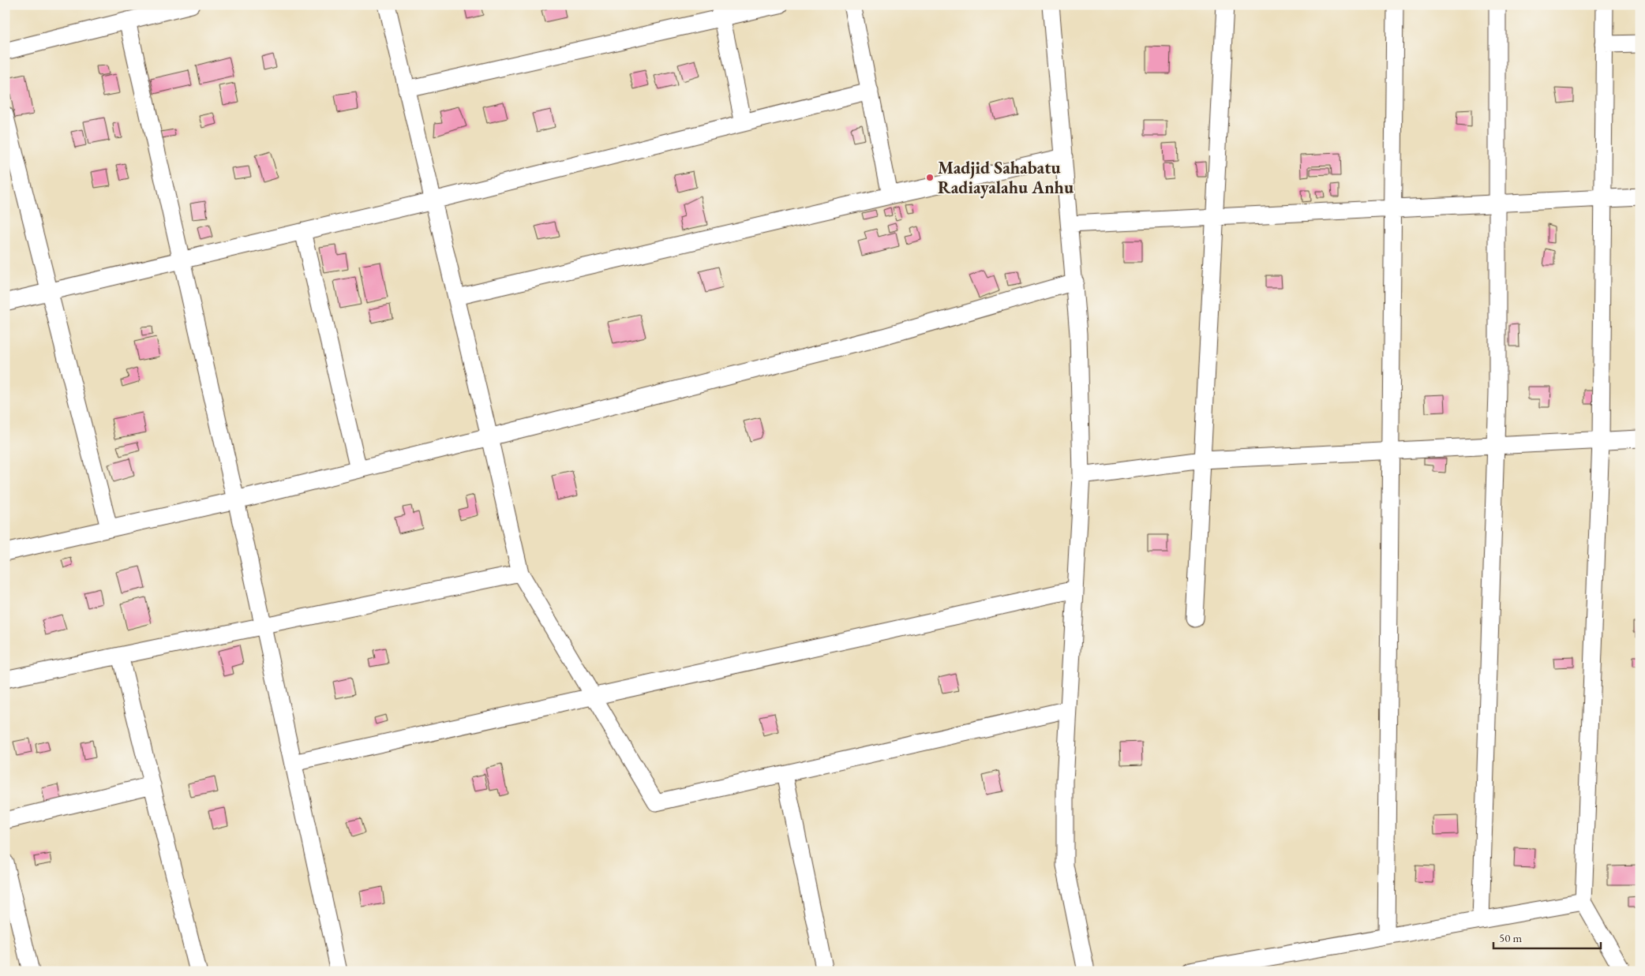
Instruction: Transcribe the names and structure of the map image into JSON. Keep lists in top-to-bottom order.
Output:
{
  "places": ["Madjid Sahabatu Radiayalahu Anhu"],
  "scale_bar": "50 m"
}
